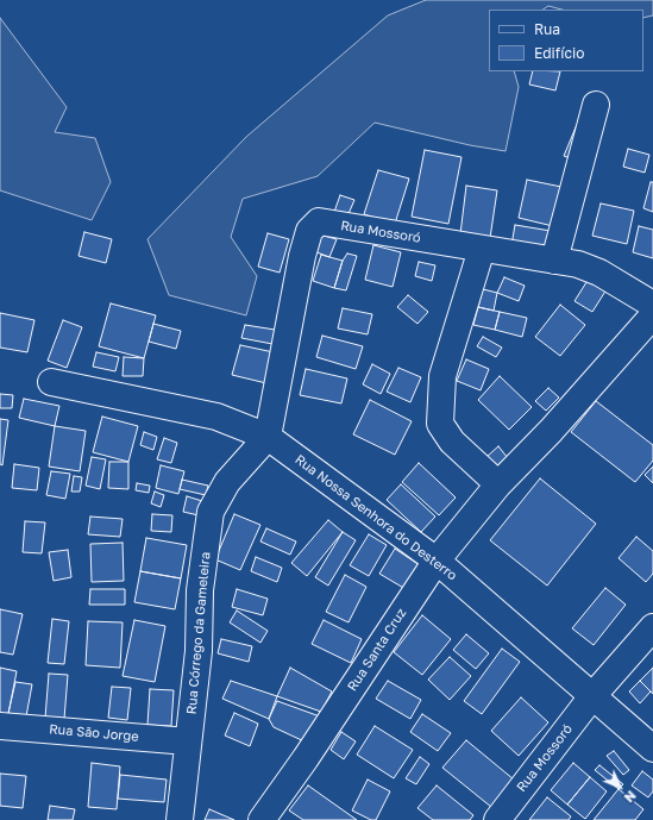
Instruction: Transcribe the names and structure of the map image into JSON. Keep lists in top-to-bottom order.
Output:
{
  "streets": {
    "street": [
      "Rua Mossoró",
      "Rua Nossa Senhora do Desterro",
      "Rua Córrego da Gameleira",
      "Rua Santa Cruz",
      "Rua São Jorge"
    ]
  },
  "crossings": [
    ["Rua Mossoró", "Rua Nossa Senhora do Desterro"],
    ["Rua Mossoró", "Rua Córrego da Gameleira"],
    ["Rua Nossa Senhora do Desterro", "Rua Córrego da Gameleira"],
    ["Rua Nossa Senhora do Desterro", "Rua Santa Cruz"],
    ["Rua Córrego da Gameleira", "Rua São Jorge"]
  ],
  "legend": ["Rua", "Edifício"],
  "north": "bottom right"
}
